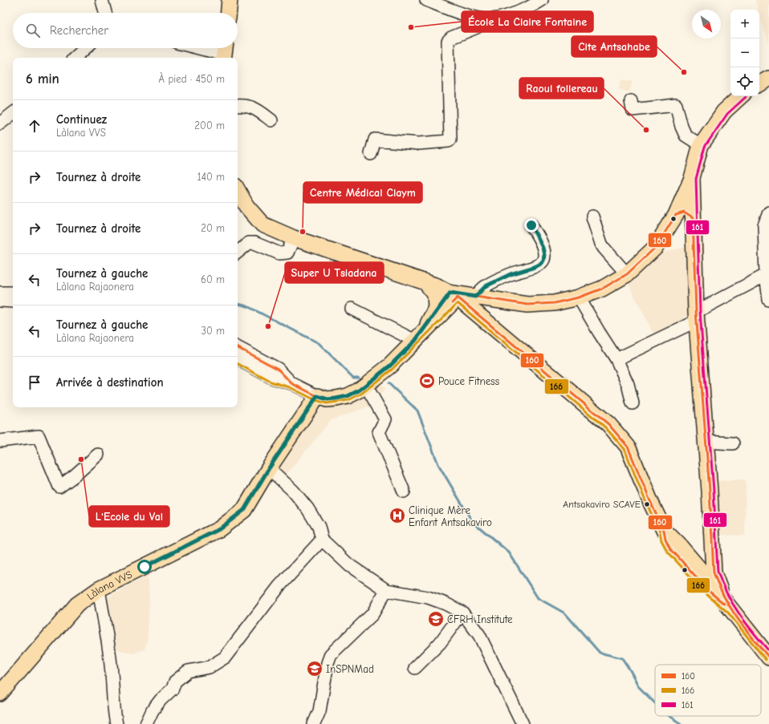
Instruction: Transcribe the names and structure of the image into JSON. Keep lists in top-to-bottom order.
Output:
{
  "streets": {
    "main road": ["Làlana VVS"]
  },
  "places": {
    "other": [
      "École La Claire Fontaine",
      "Cite Antsahabe",
      "Raoul follereau",
      "Centre Médical Claym",
      "Super U Tsiadana",
      "L'Ecole du Val",
      "Antsakaviro SCAVE"
    ],
    "sports": ["Pouce Fitness"],
    "hospital": ["Clinique Mère Enfant Antsakaviro"],
    "school or university": ["CFRH Institute", "InSPNMad"]
  },
  "lines": ["transit line 161", "transit line 160", "transit line 166"],
  "legend": ["160", "166", "161"],
  "north": "bottom right",
  "page": {
    "map_buttons": ["+", "−"],
    "search": "Rechercher",
    "heading": ["6 min", "À pied · 450 m"],
    "list": [
      ["Continuez", "Làlana VVS", "200 m"],
      ["Tournez à droite", "140 m"],
      ["Tournez à droite", "20 m"],
      ["Tournez à gauche", "Làlana Rajaonera", "60 m"],
      ["Tournez à gauche", "Làlana Rajaonera", "30 m"],
      "Arrivée à destination"
    ]
  }
}
